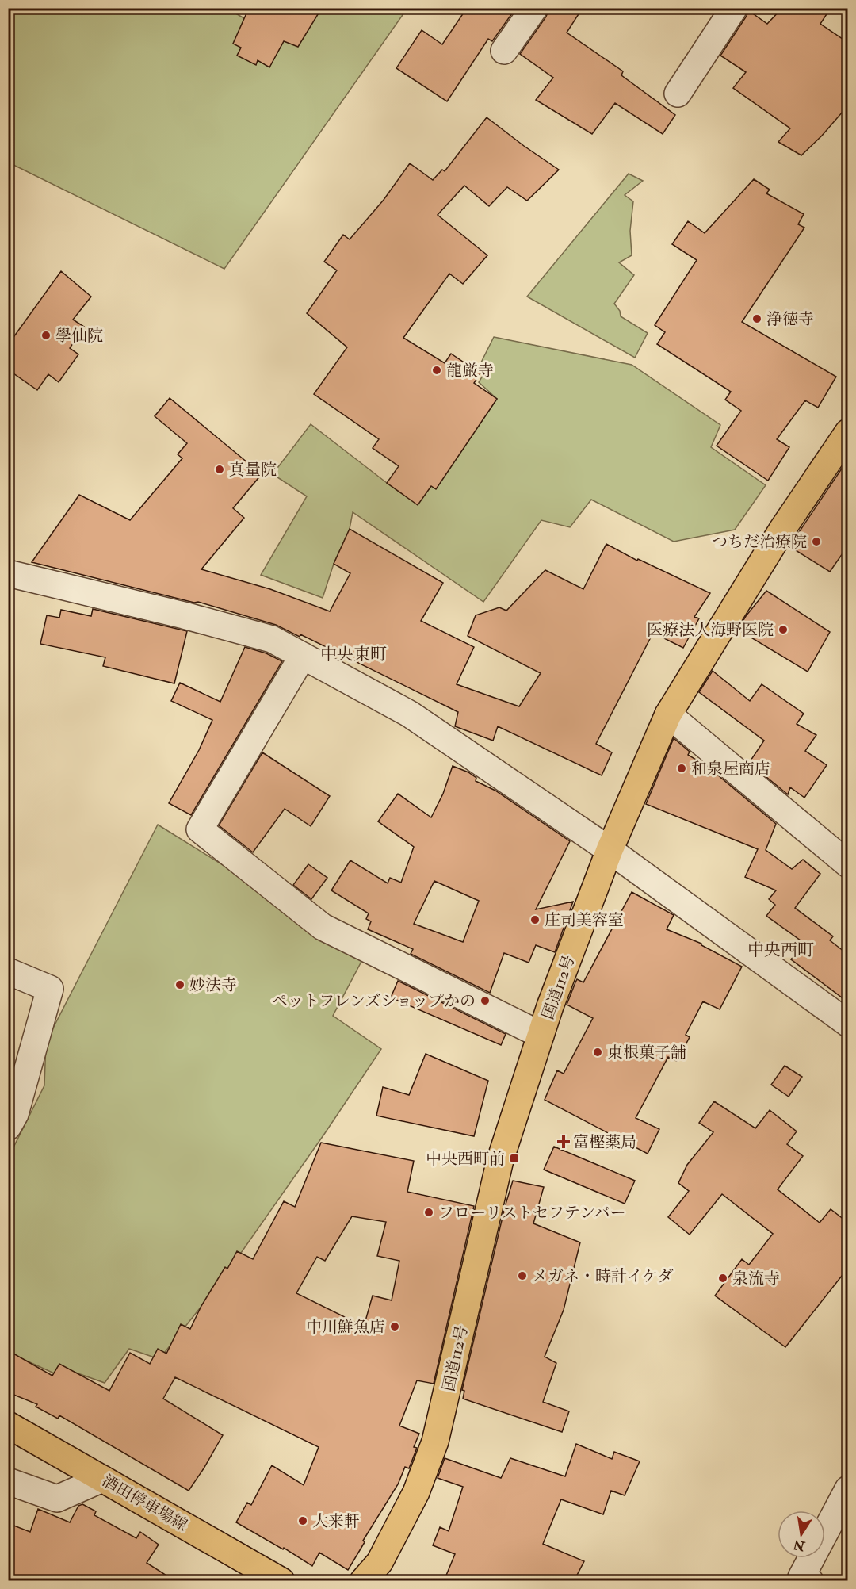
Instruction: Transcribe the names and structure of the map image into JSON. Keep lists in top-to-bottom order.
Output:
{
  "streets": {
    "main road": ["国道112号", "酒田停車場線"]
  },
  "districts": ["中央東町", "中央西町"],
  "places": {
    "other": [
      "浄徳寺",
      "學仙院",
      "龍厳寺",
      "真量院",
      "つちだ治療院",
      "医療法人海野医院",
      "和泉屋商店",
      "庄司美容室",
      "妙法寺",
      "ペットフレンズショップかの",
      "東根菓子舗",
      "フローリストセフテンバー",
      "メガネ・時計イケダ",
      "泉流寺",
      "中川鮮魚店",
      "大来軒"
    ],
    "health": ["富樫薬局"],
    "transit": ["中央西町前"]
  },
  "north": "bottom"
}
